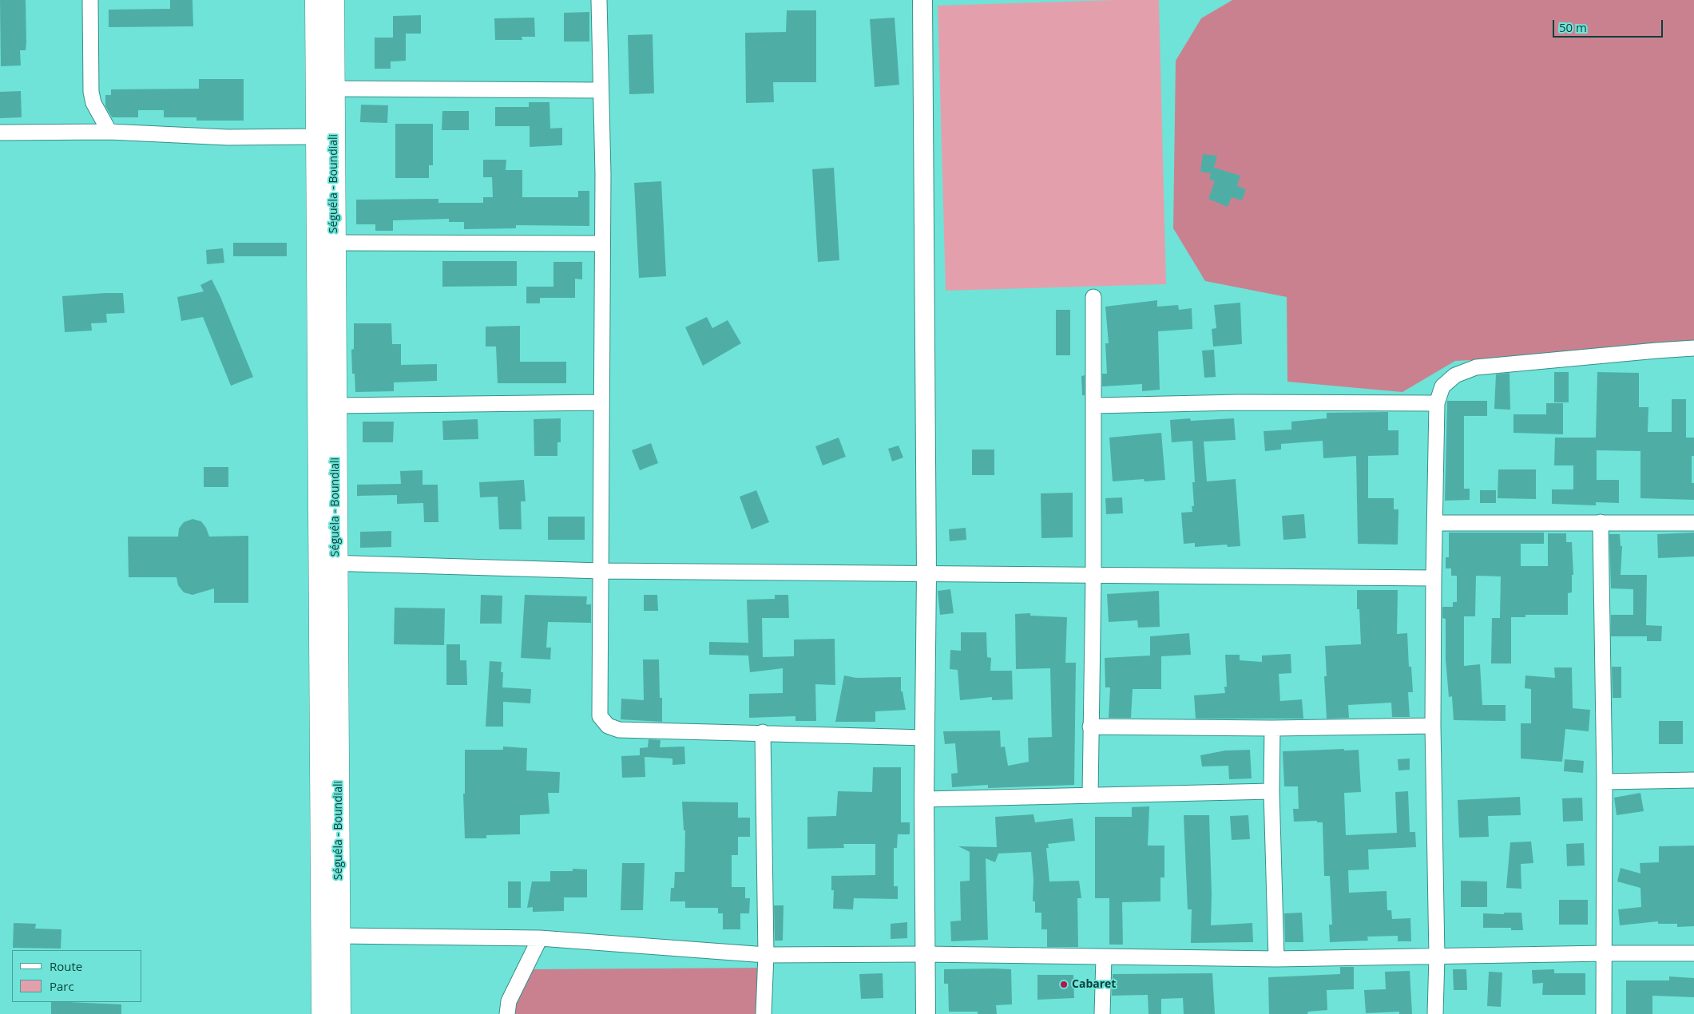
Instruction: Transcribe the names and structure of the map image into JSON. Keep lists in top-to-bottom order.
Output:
{
  "streets": {
    "main road": ["Séguéla - Boundiali"]
  },
  "places": ["Cabaret"],
  "legend": ["Route", "Parc"],
  "scale_bar": "50 m"
}
